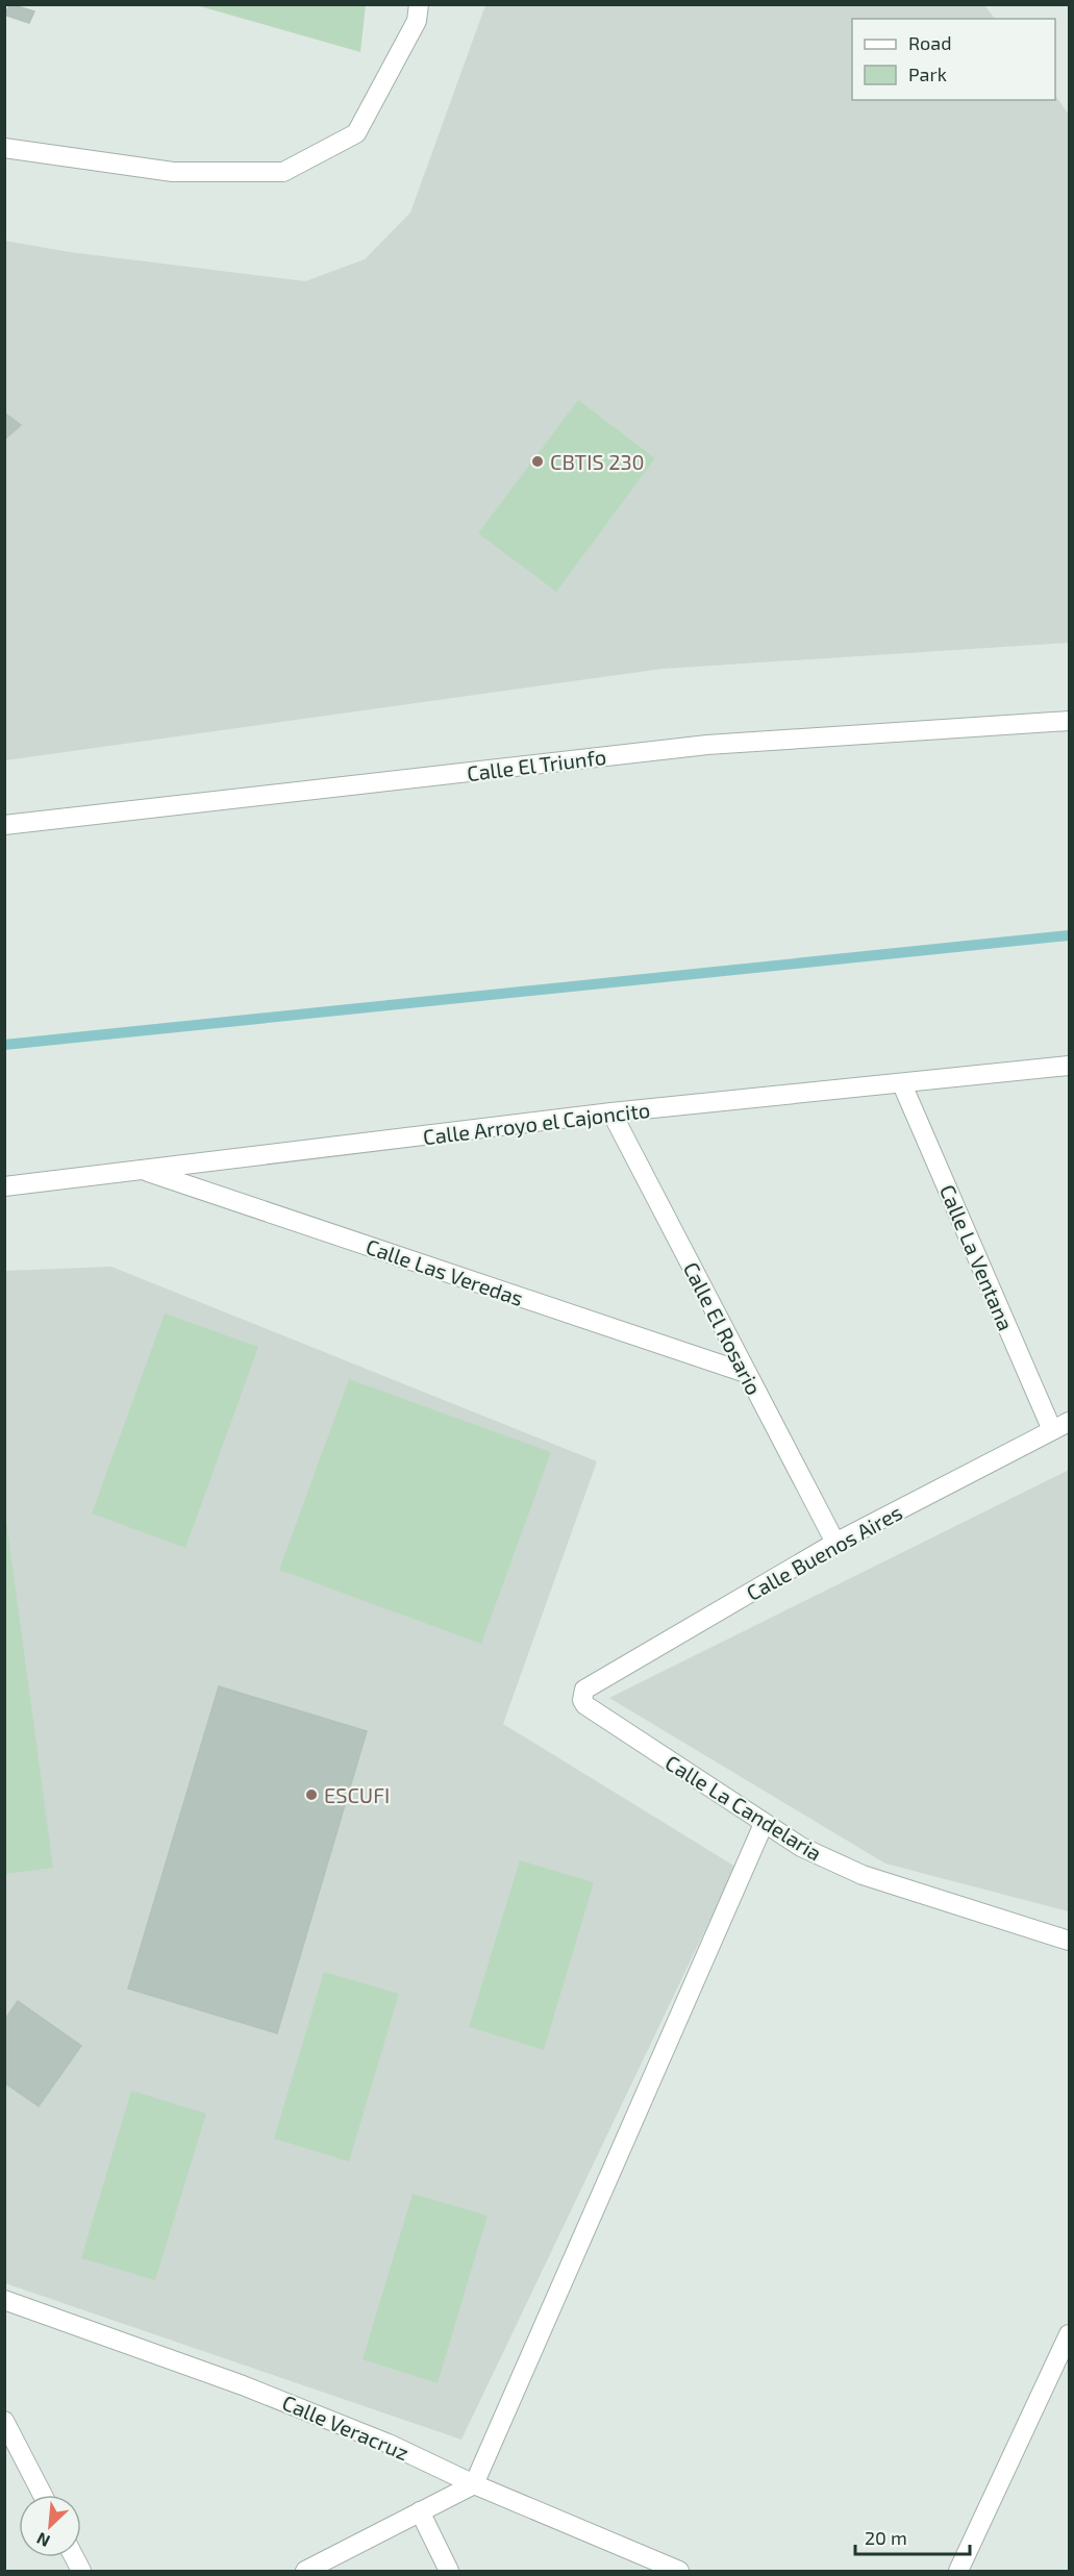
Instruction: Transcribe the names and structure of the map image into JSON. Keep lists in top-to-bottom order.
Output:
{
  "streets": {
    "street": [
      "Calle El Triunfo",
      "Calle Arroyo el Cajoncito",
      "Calle La Ventana",
      "Calle Las Veredas",
      "Calle El Rosario",
      "Calle Buenos Aires",
      "Calle La Candelaria",
      "Calle Veracruz"
    ]
  },
  "crossings": [
    ["Calle Arroyo el Cajoncito", "Calle La Ventana"],
    ["Calle Arroyo el Cajoncito", "Calle Las Veredas"],
    ["Calle Arroyo el Cajoncito", "Calle El Rosario"],
    ["Calle La Ventana", "Calle Buenos Aires"],
    ["Calle Las Veredas", "Calle El Rosario"],
    ["Calle El Rosario", "Calle Buenos Aires"],
    ["Calle Buenos Aires", "Calle La Candelaria"]
  ],
  "places": ["CBTIS 230", "ESCUFI"],
  "legend": ["Road", "Park"],
  "scale_bar": "20 m",
  "north": "bottom left"
}
